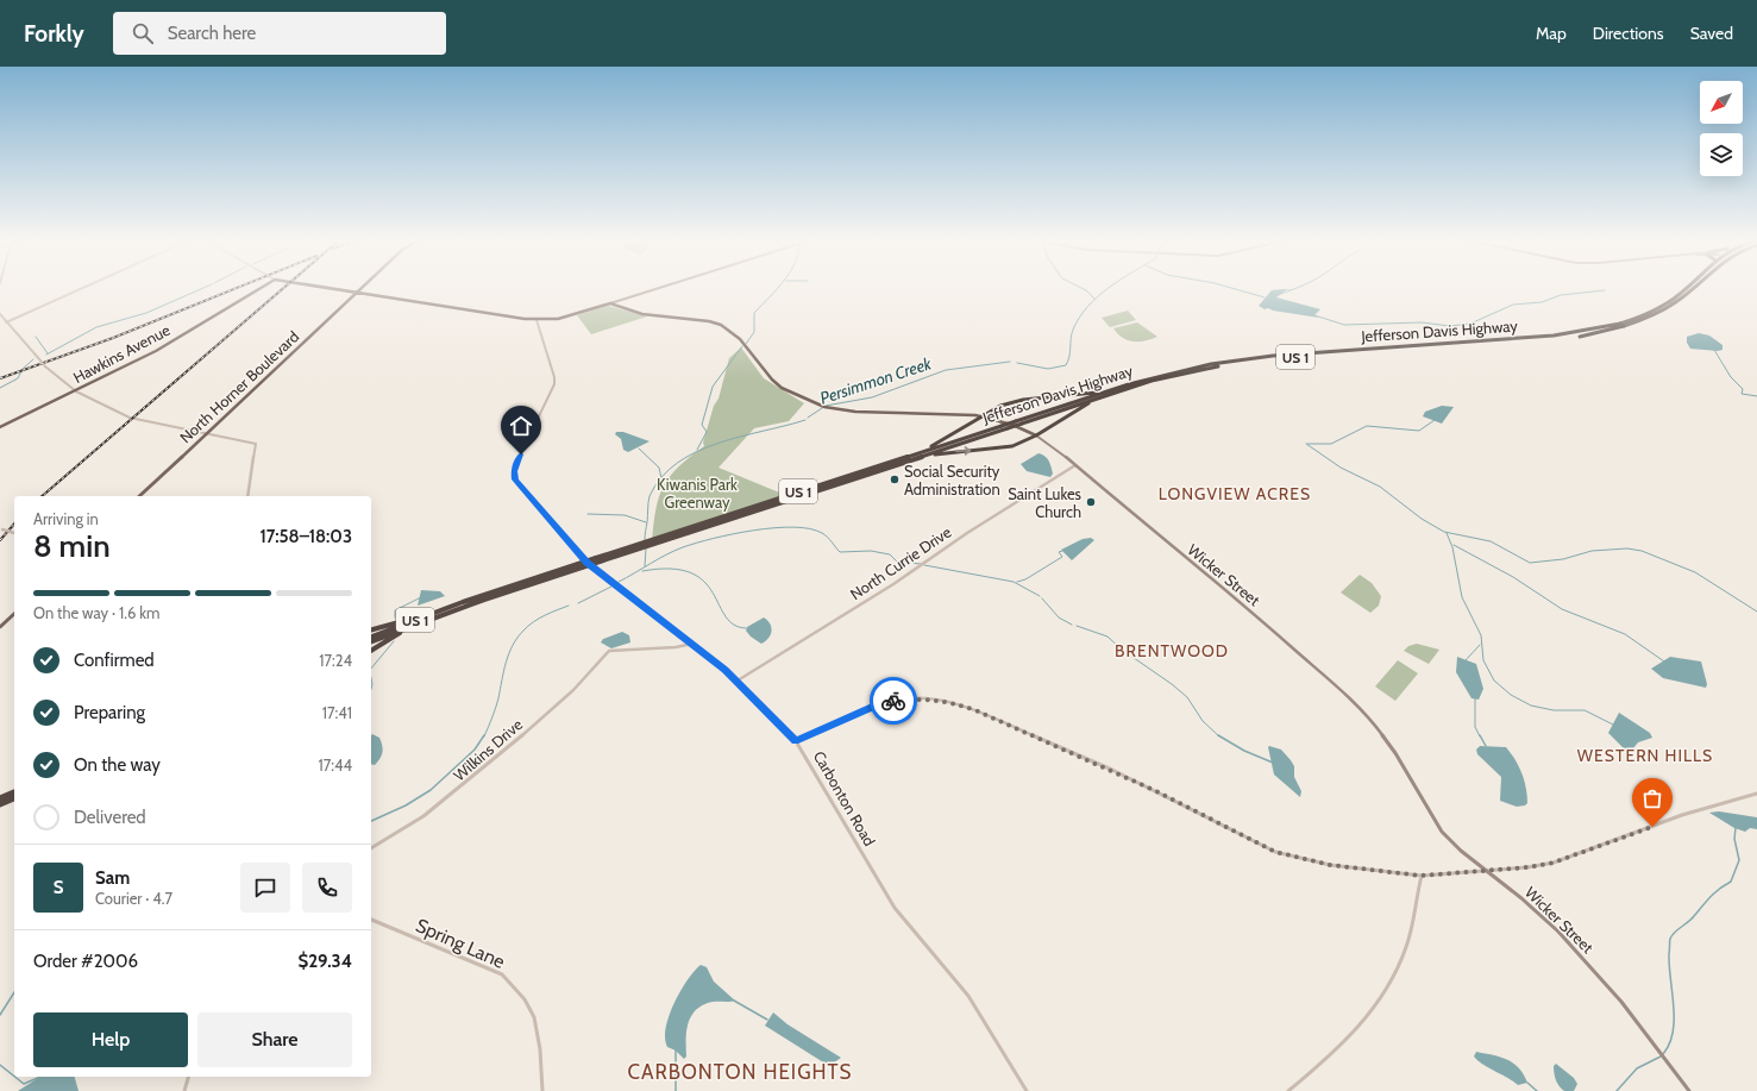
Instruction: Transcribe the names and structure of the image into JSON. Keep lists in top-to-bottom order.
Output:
{
  "streets": {
    "highway": ["Jefferson Davis Highway", "US 1"],
    "main road": ["Hawkins Avenue", "North Horner Boulevard", "Wicker Street"],
    "street": [
      "North Currie Drive",
      "Wilkins Drive",
      "Carbonton Road",
      "Spring Lane"
    ]
  },
  "crossings": [
    ["North Currie Drive", "Wicker Street"],
    ["North Currie Drive", "Carbonton Road"],
    ["Wilkins Drive", "Carbonton Road"]
  ],
  "districts": [
    "LONGVIEW ACRES",
    "BRENTWOOD",
    "WESTERN HILLS",
    "CARBONTON HEIGHTS"
  ],
  "water": ["Persimmon Creek"],
  "parks": ["Kiwanis Park Greenway"],
  "places": ["Social Security Administration", "Saint Lukes Church"],
  "north": "bottom left",
  "page": {
    "header": "Forkly",
    "search": "Search here",
    "nav": ["Map", "Directions", "Saved"],
    "heading": ["8 min", "Arriving in", "17:58–18:03"],
    "panel": [
      "Sam",
      "Courier · 4.7",
      "Order #2006",
      "$29.34"
    ],
    "bar": "On the way · 1.6 km",
    "list": [
      ["Confirmed", "17:24"],
      ["Preparing", "17:41"],
      ["On the way", "17:44"],
      "Delivered"
    ],
    "round": "S",
    "buttons": ["Help", "Share"]
  }
}
